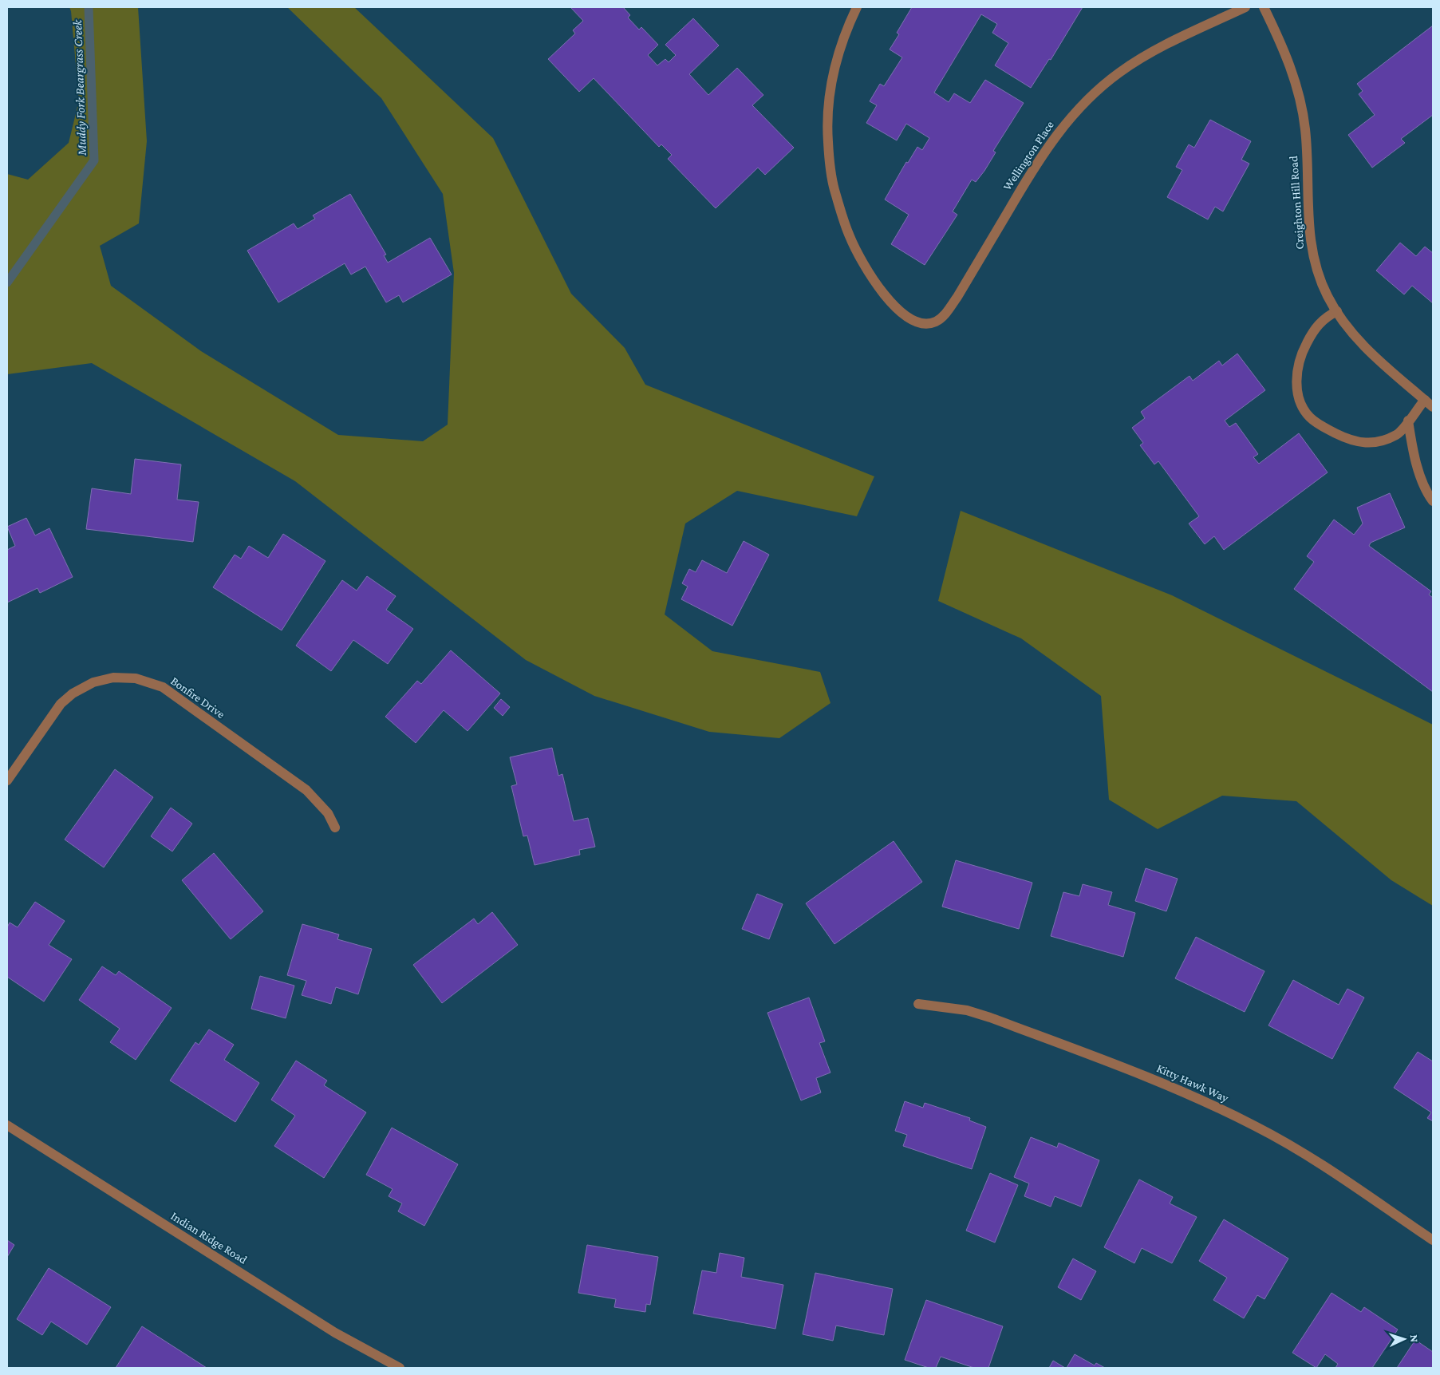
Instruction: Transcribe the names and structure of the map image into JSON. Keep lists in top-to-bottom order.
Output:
{
  "streets": {
    "street": [
      "Wellington Place",
      "Creighton Hill Road",
      "Bonfire Drive",
      "Kitty Hawk Way",
      "Indian Ridge Road"
    ]
  },
  "water": ["Muddy Fork Beargrass Creek"],
  "north": "right"
}
